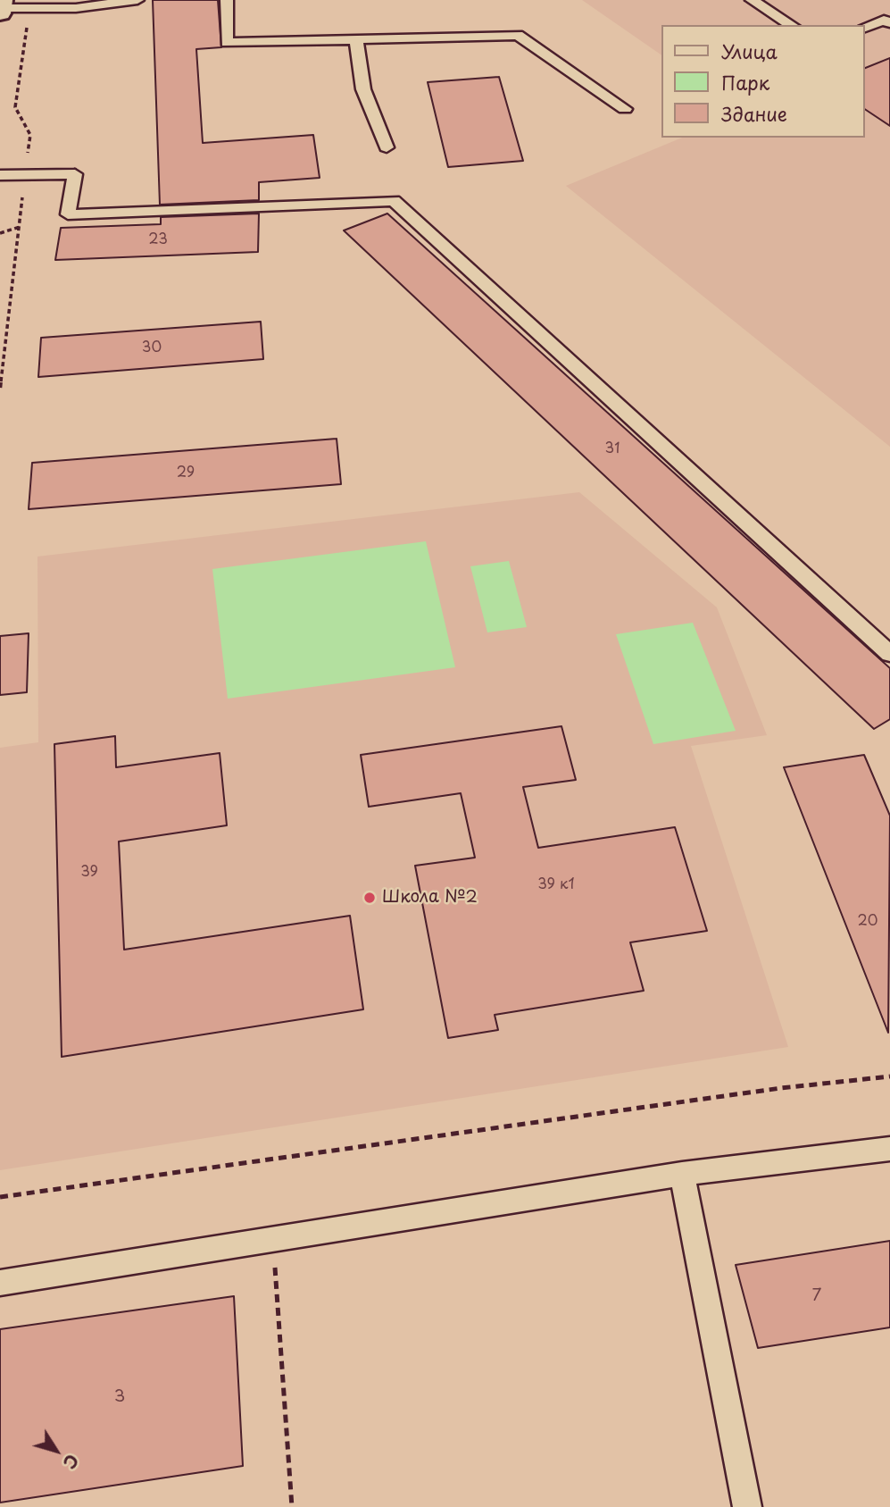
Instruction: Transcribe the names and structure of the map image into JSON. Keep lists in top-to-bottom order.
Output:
{
  "places": ["Школа №2"],
  "house_numbers": [
    "23",
    "30",
    "31",
    "29",
    "39",
    "39 к1",
    "20",
    "7",
    "3"
  ],
  "legend": ["Улица", "Парк", "Здание"],
  "north": "bottom right"
}
